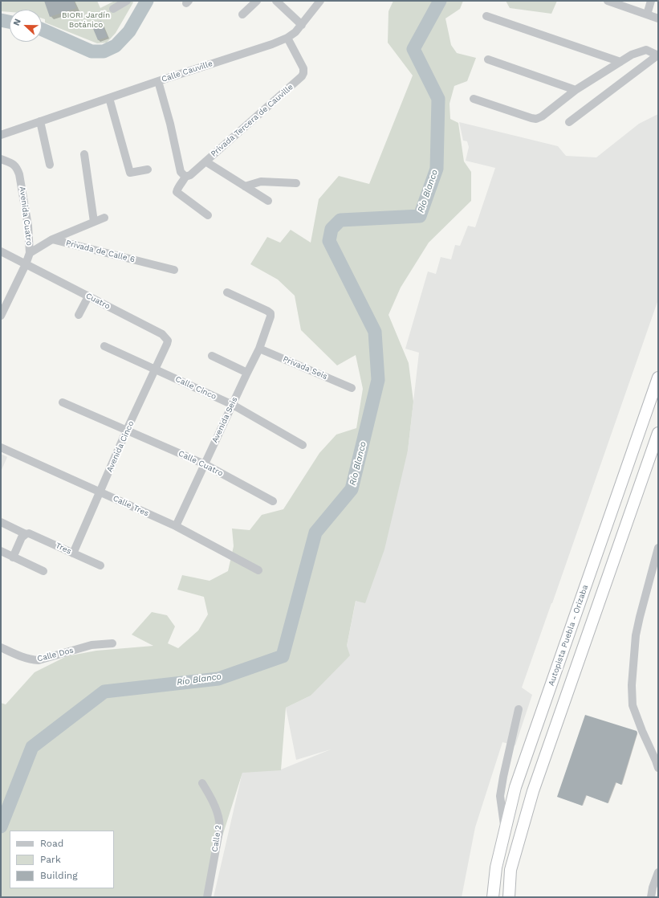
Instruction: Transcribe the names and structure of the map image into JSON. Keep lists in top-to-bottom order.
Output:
{
  "streets": {
    "highway": ["Autopista Puebla - Orizaba"],
    "street": [
      "Calle Cauville",
      "Privada Tercera de Cauville",
      "Avenida Cuatro",
      "Privada de Calle 6",
      "Cuatro",
      "Privada Seis",
      "Calle Cinco",
      "Avenida Seis",
      "Avenida Cinco",
      "Calle Cuatro",
      "Calle Tres",
      "Tres",
      "Calle Dos",
      "Calle 2"
    ]
  },
  "crossings": [
    ["Calle Cauville", "Privada Tercera de Cauville"],
    ["Avenida Cuatro", "Cuatro"],
    ["Cuatro", "Avenida Cinco"],
    ["Privada Seis", "Avenida Seis"],
    ["Calle Cinco", "Avenida Seis"],
    ["Calle Cinco", "Avenida Cinco"],
    ["Avenida Seis", "Calle Cuatro"],
    ["Avenida Seis", "Calle Tres"],
    ["Avenida Cinco", "Calle Cuatro"],
    ["Avenida Cinco", "Calle Tres"],
    ["Avenida Cinco", "Tres"]
  ],
  "water": ["Río Blanco"],
  "parks": ["BIORI Jardín Botánico"],
  "legend": ["Road", "Park", "Building"],
  "north": "left"
}
